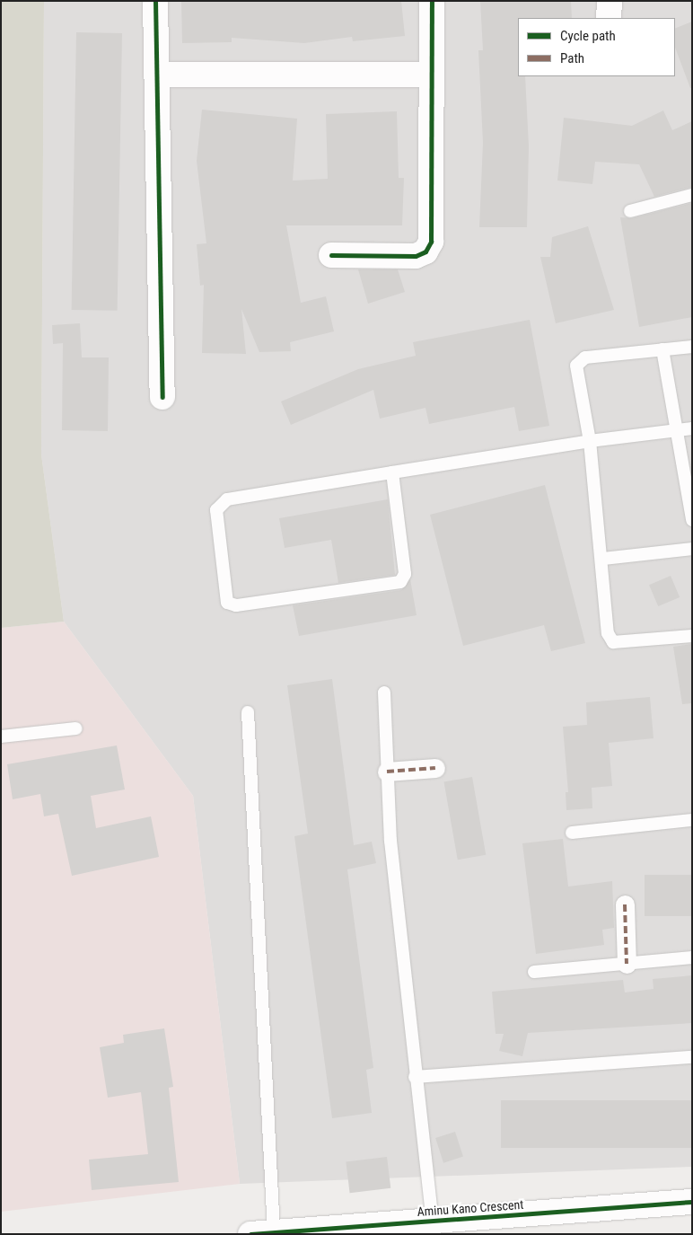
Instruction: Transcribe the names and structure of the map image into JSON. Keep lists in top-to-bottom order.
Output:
{
  "streets": {
    "street": ["Aminu Kano Crescent"]
  },
  "legend": ["Cycle path", "Path"]
}
